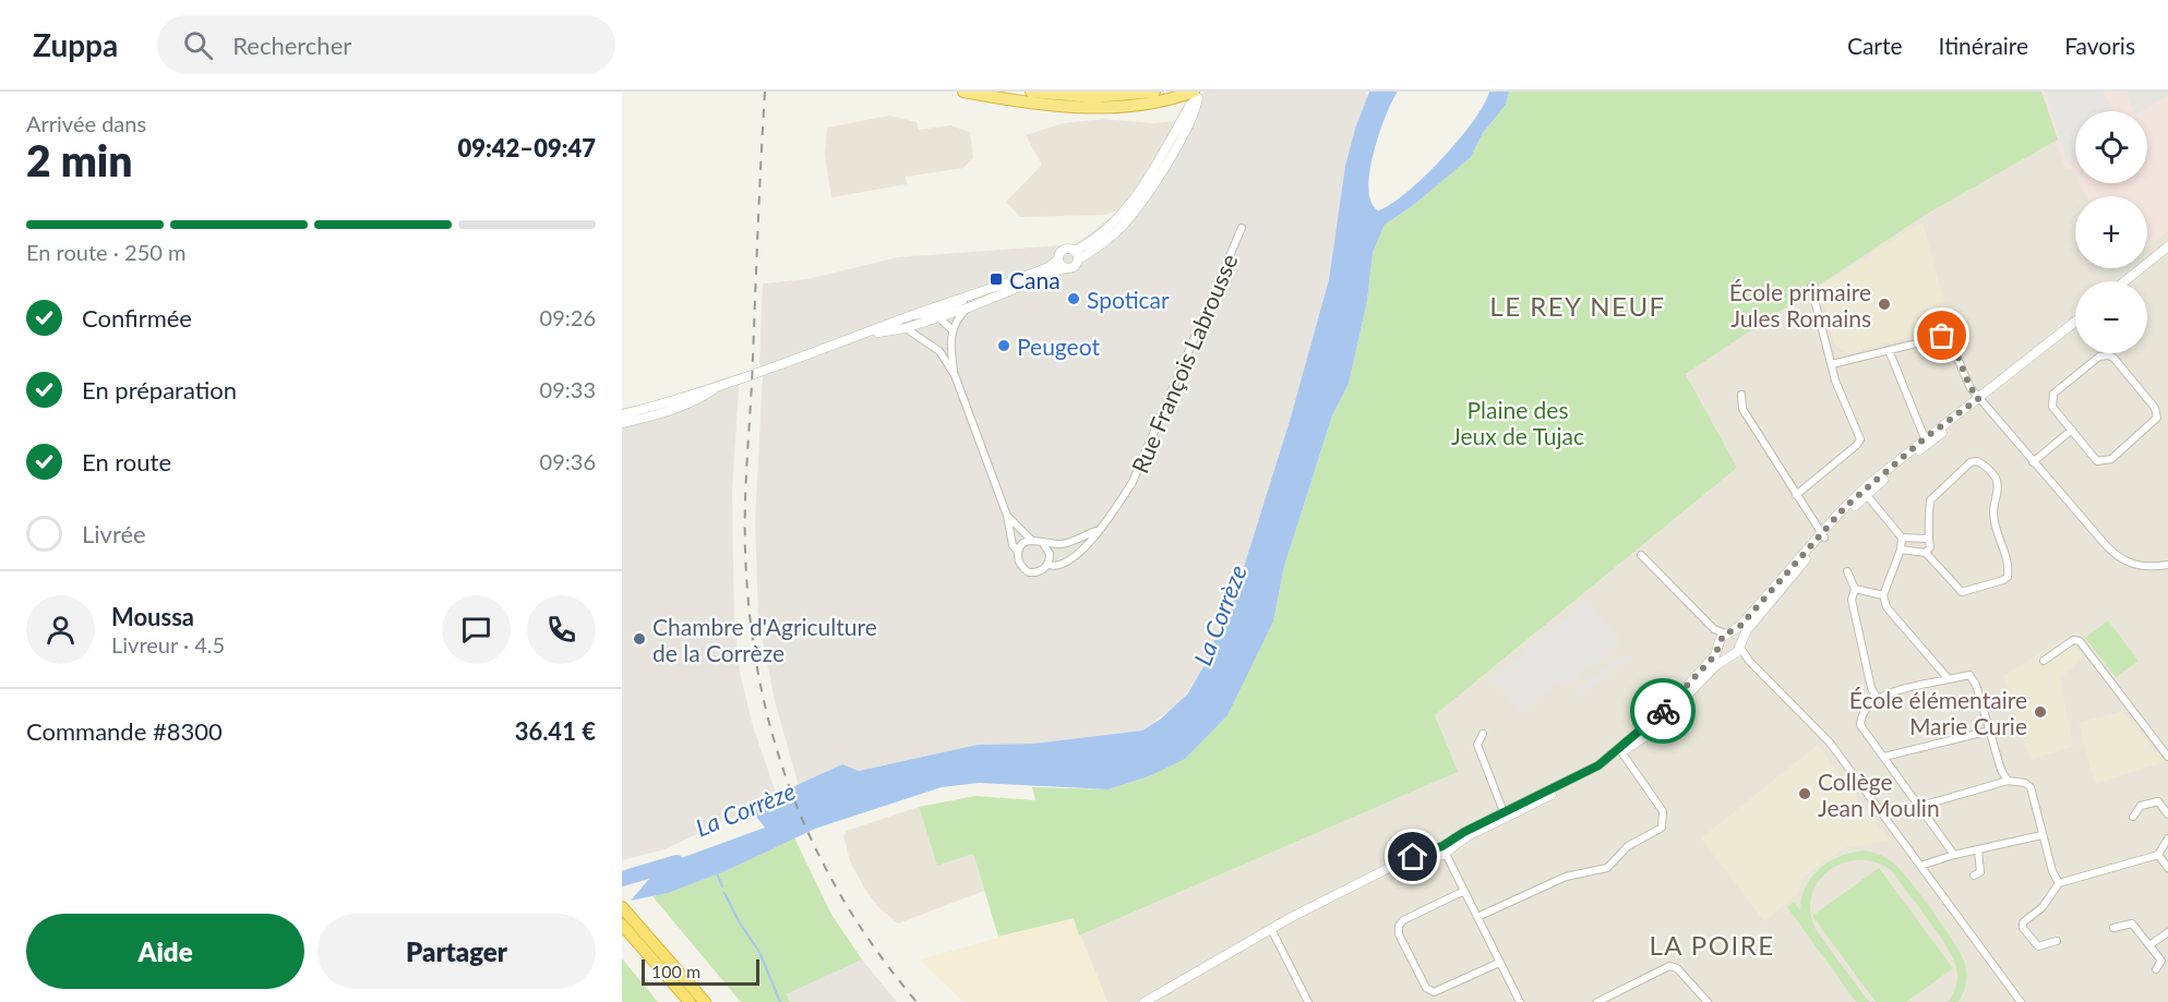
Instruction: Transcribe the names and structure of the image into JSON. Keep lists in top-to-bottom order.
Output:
{
  "streets": {
    "street": ["Rue François Labrousse"]
  },
  "districts": ["LE REY NEUF", "LA POIRE"],
  "water": ["La Corrèze"],
  "parks": ["Plaine des Jeux de Tujac"],
  "places": {
    "transit": ["Cana"],
    "other": [
      "Spoticar",
      "École primaire Jules Romains",
      "Peugeot",
      "Chambre d'Agriculture de la Corrèze",
      "École élémentaire Marie Curie",
      "Collège Jean Moulin"
    ]
  },
  "scale_bar": "100 m",
  "page": {
    "header": "Zuppa",
    "search": "Rechercher",
    "nav": ["Carte", "Itinéraire", "Favoris"],
    "heading": ["2 min", "Arrivée dans", "09:42–09:47"],
    "panel": [
      "Moussa",
      "Livreur · 4.5",
      "Commande #8300",
      "36.41 €"
    ],
    "map_buttons": ["+", "−"],
    "bar": "En route · 250 m",
    "list": [
      ["Confirmée", "09:26"],
      ["En préparation", "09:33"],
      ["En route", "09:36"],
      "Livrée"
    ],
    "buttons": ["Aide", "Partager"],
    "scale": "100 m"
  }
}
